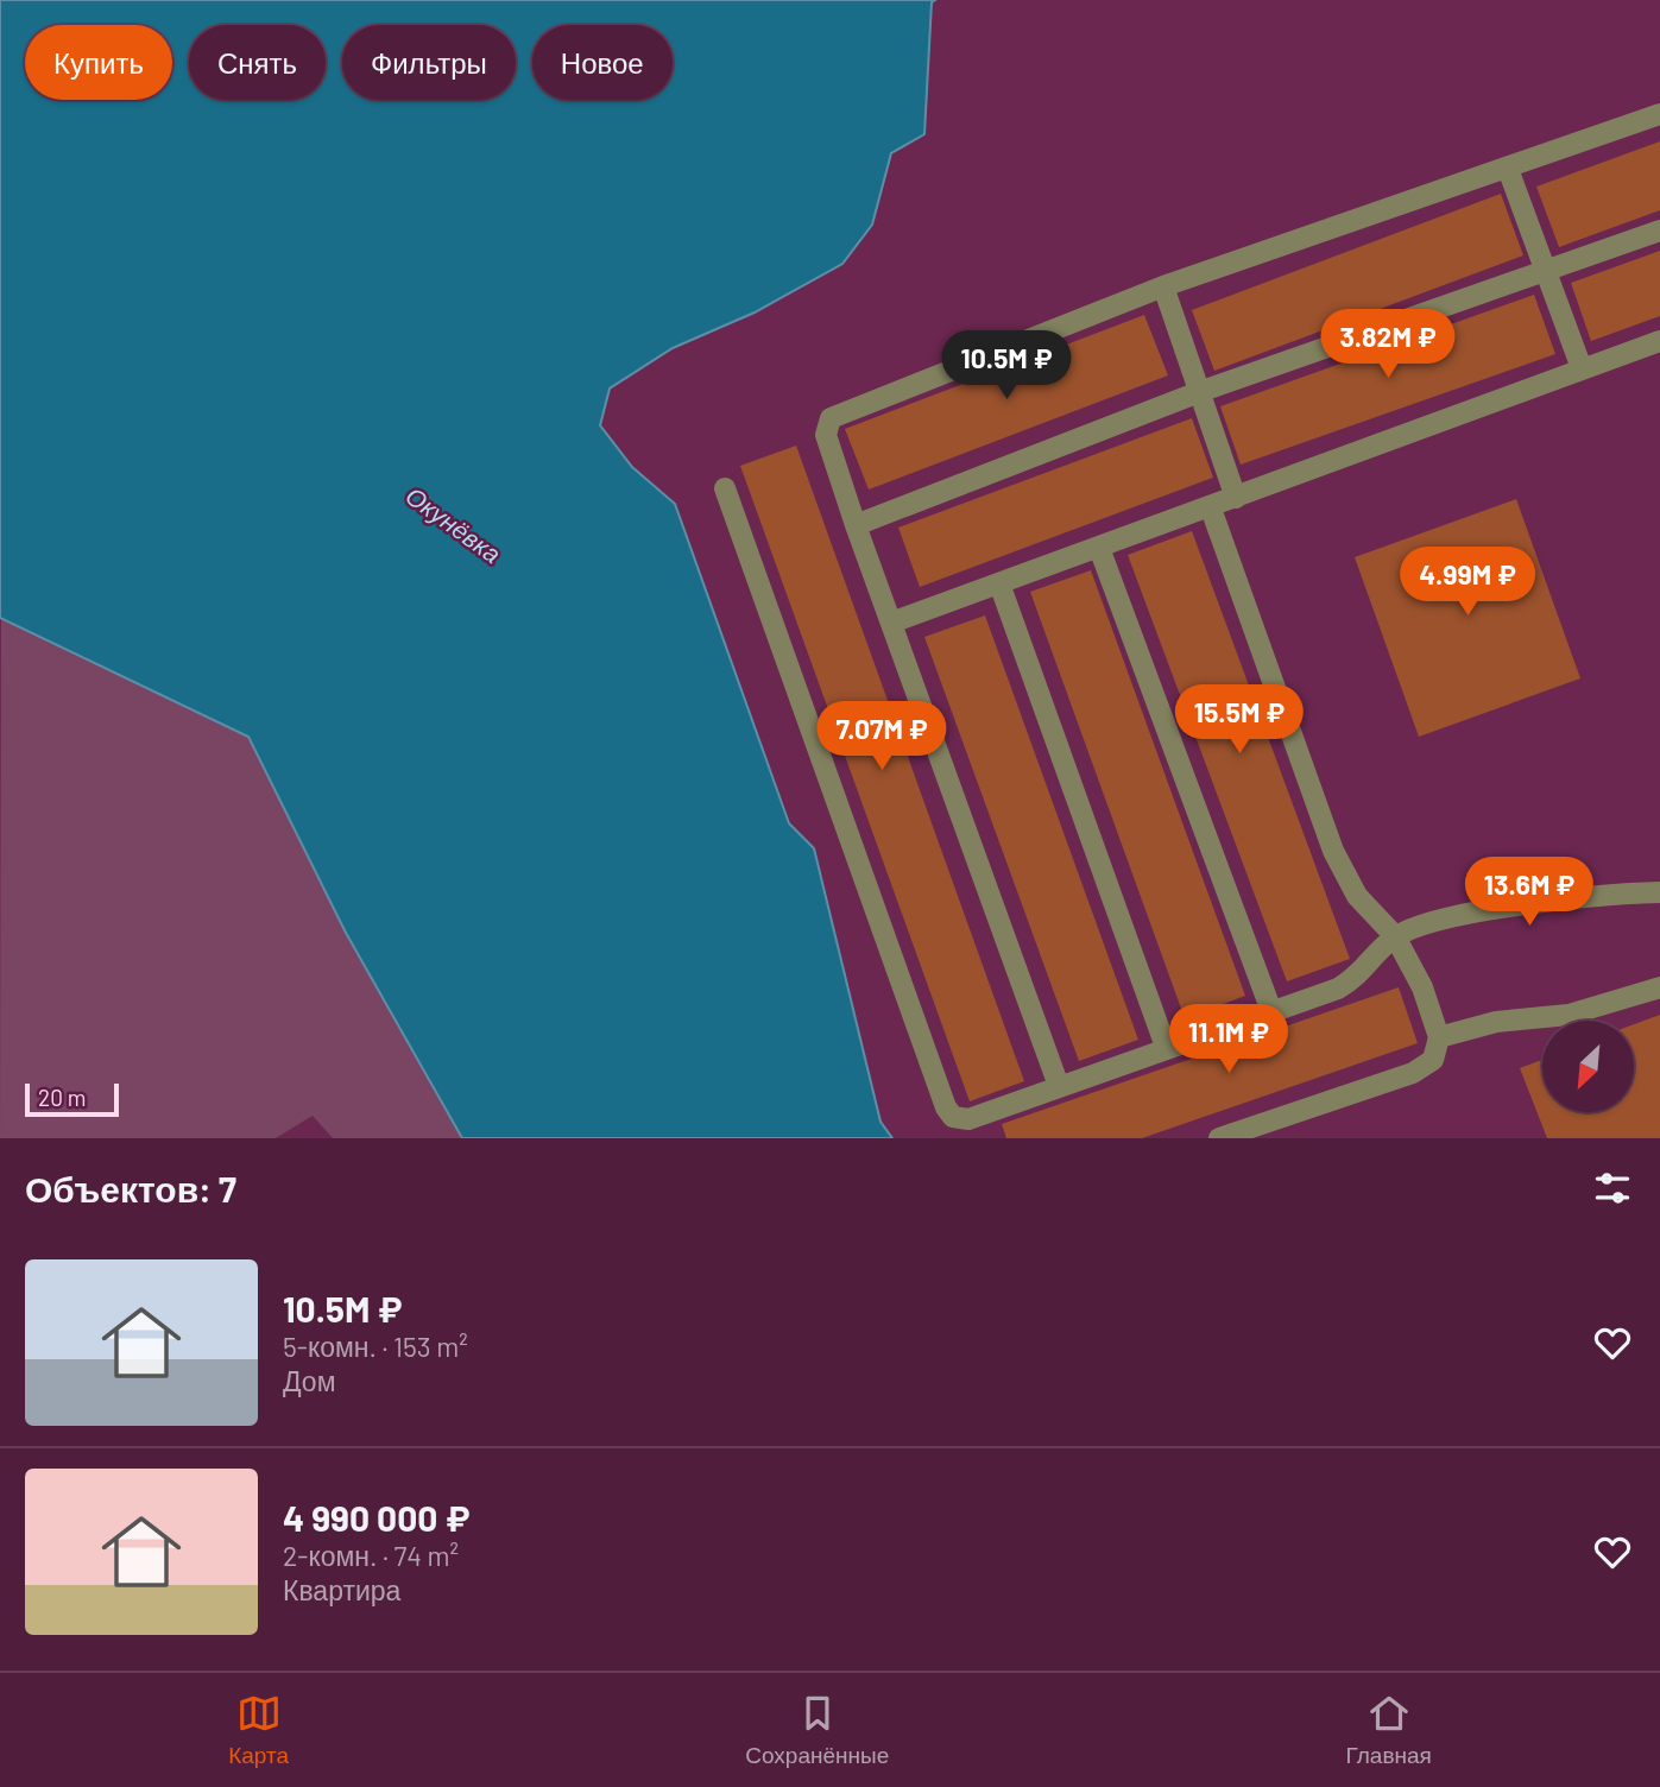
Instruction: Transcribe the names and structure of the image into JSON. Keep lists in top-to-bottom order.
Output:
{
  "water": ["Окунёвка"],
  "scale_bar": "20 m",
  "north": "bottom left",
  "page": {
    "chip": [
      "Купить",
      "Снять",
      "Фильтры",
      "Новое"
    ],
    "price": [
      "3.82M ₽",
      "10.5M ₽",
      "4.99M ₽",
      "15.5M ₽",
      "7.07M ₽",
      "13.6M ₽",
      "11.1M ₽"
    ],
    "scale": "20 m",
    "heading": "Объектов: 7",
    "list": [
      {
        "name": "10.5M ₽",
        "note": "5-комн. · 153 m² · Дом"
      },
      {
        "name": "4 990 000 ₽",
        "note": "2-комн. · 74 m² · Квартира"
      }
    ],
    "tabs": ["Карта", "Сохранённые", "Главная"]
  }
}
